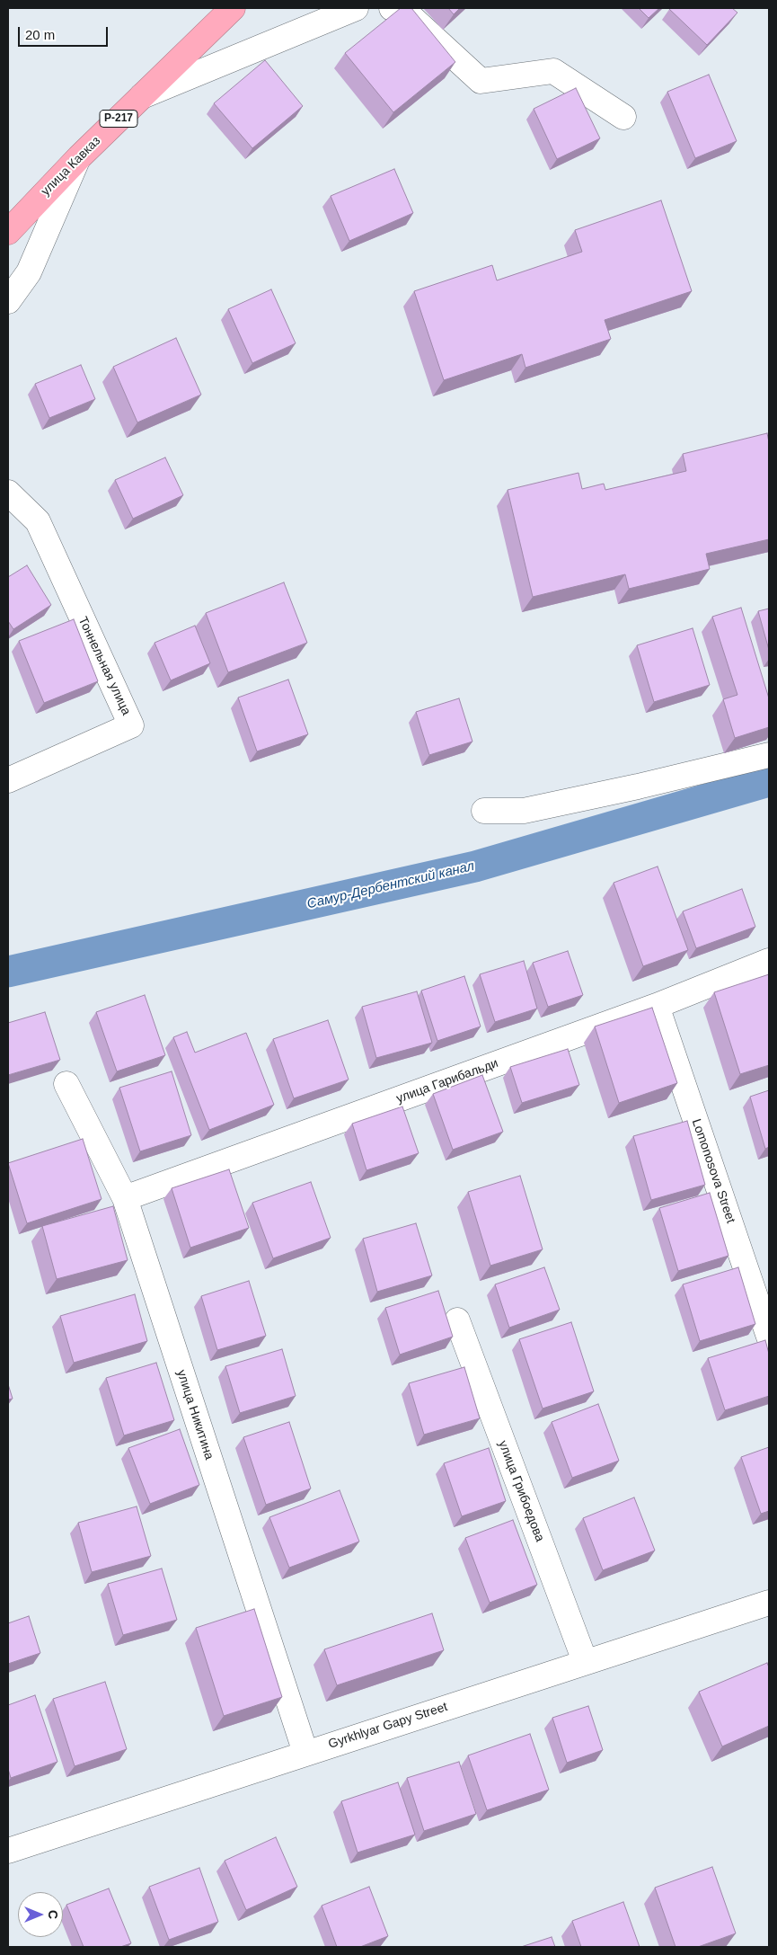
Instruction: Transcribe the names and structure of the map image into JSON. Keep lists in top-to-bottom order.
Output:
{
  "streets": {
    "highway": ["Р-217", "улица Кавказ"],
    "street": [
      "Тоннельная улица",
      "улица Гарибальди",
      "Lomonosova Street",
      "улица Никитина",
      "улица Грибоедова",
      "Gyrkhlyar Gapy Street"
    ]
  },
  "crossings": [
    ["улица Гарибальди", "Lomonosova Street"],
    ["улица Гарибальди", "улица Никитина"],
    ["улица Никитина", "Gyrkhlyar Gapy Street"],
    ["улица Грибоедова", "Gyrkhlyar Gapy Street"]
  ],
  "water": ["Самур-Дербентский канал"],
  "scale_bar": "20 m",
  "north": "right"
}
